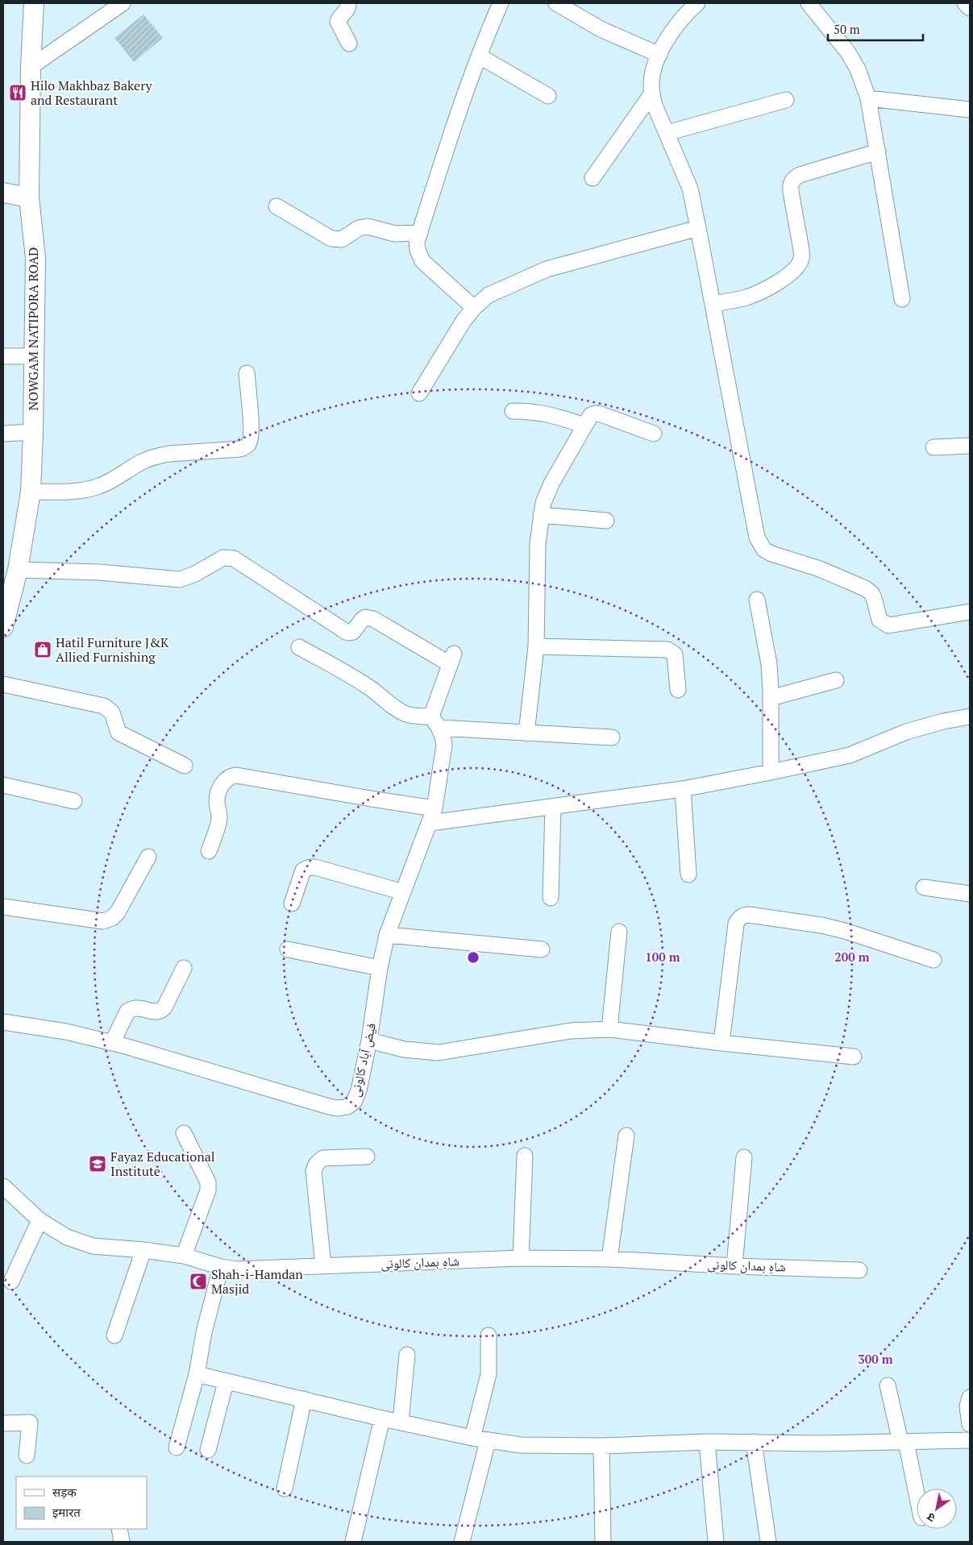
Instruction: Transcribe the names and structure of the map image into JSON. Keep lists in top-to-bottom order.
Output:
{
  "streets": {
    "main road": ["NOWGAM NATIPORA ROAD"],
    "street": ["فیض آباد کالونی", "شاہِ ہمدان کالونی"]
  },
  "places": {
    "restaurant": ["Hilo Makhbaz Bakery and Restaurant"],
    "shop": ["Hatil Furniture J&K Allied Furnishing"],
    "school or university": ["Fayaz Educational Institute"],
    "mosque": ["Shah-i-Hamdan Masjid"]
  },
  "legend": ["सड़क", "इमारत"],
  "scale_bar": "50 m",
  "north": "bottom left",
  "rings": ["100 m", "200 m", "300 m"]
}
